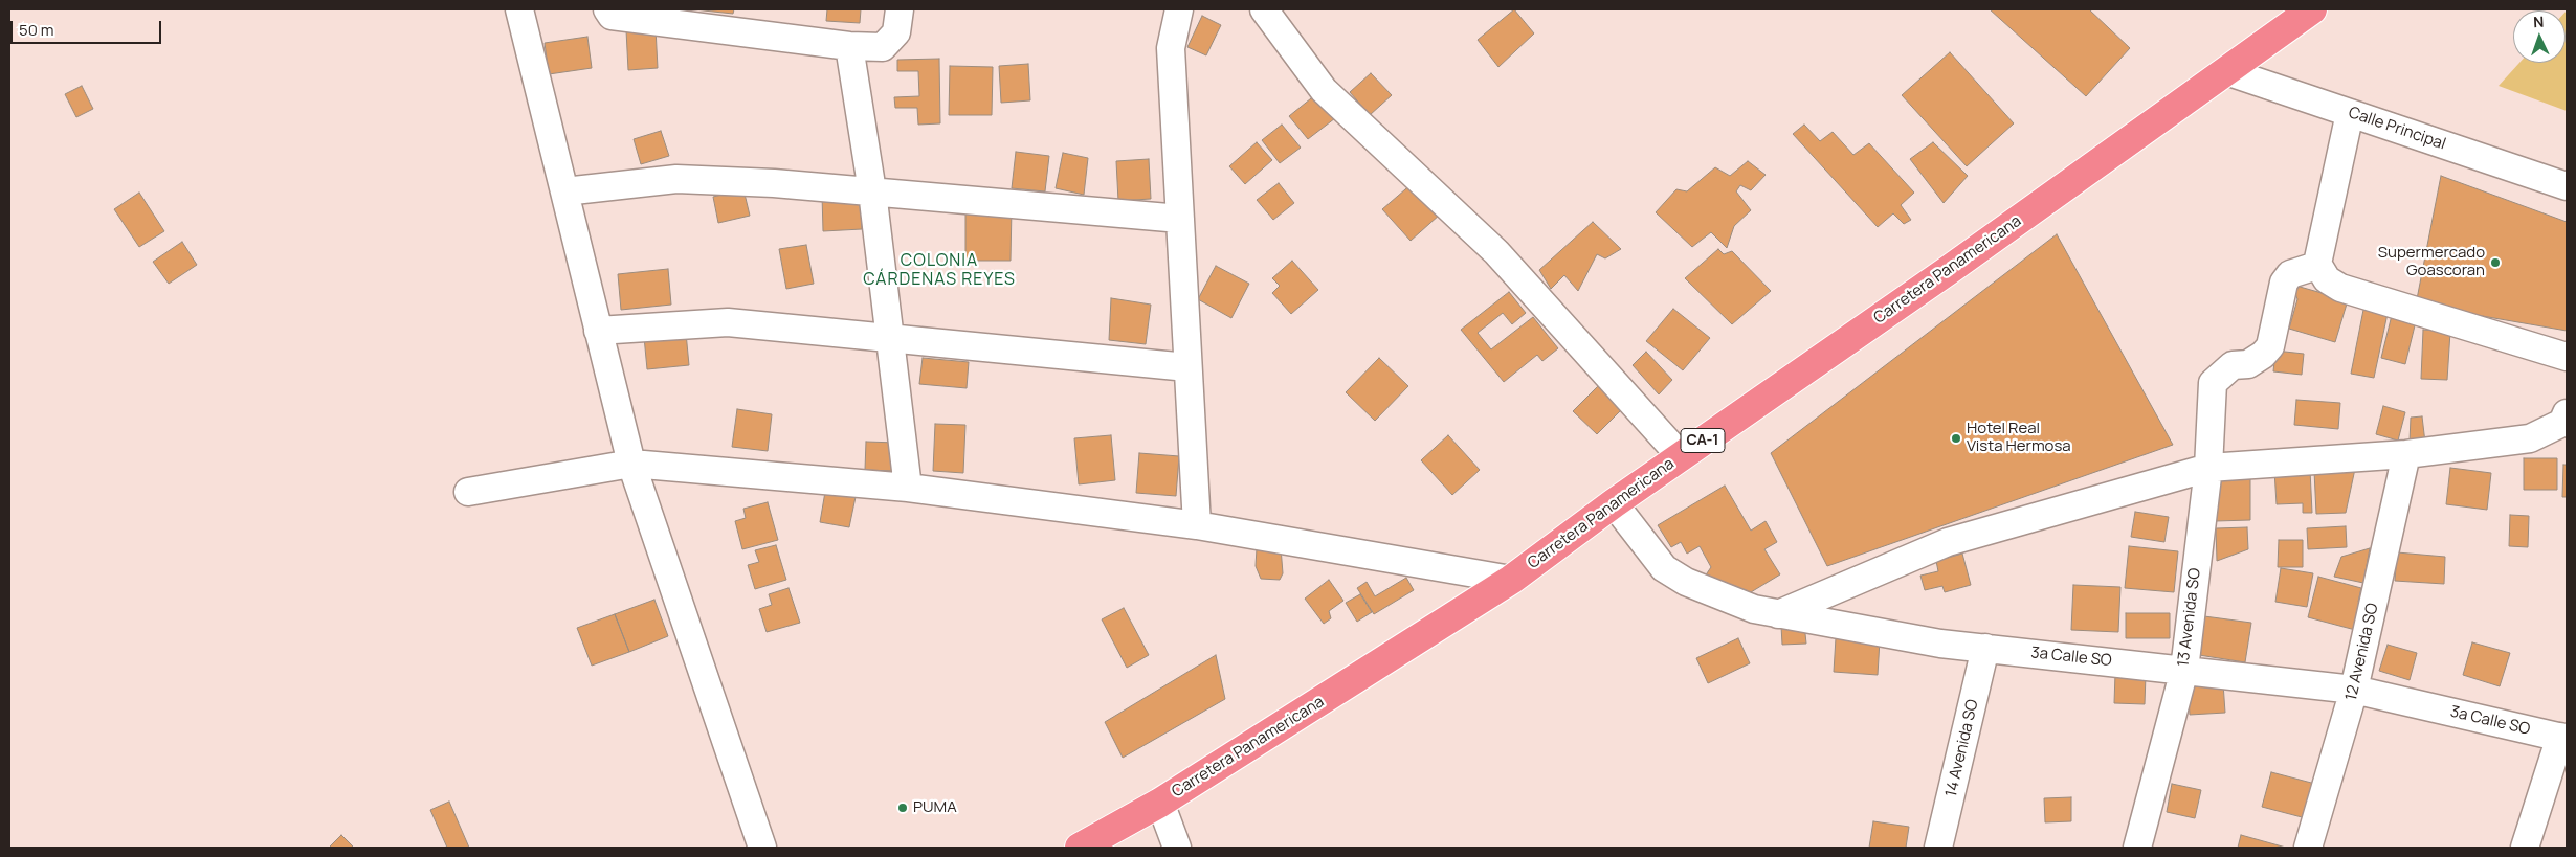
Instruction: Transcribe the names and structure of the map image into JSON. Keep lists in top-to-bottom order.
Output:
{
  "streets": {
    "highway": ["Carretera Panamericana", "CA-1"],
    "street": [
      "Calle Principal",
      "13 Avenida SO",
      "12 Avenida SO",
      "3a Calle SO",
      "14 Avenida SO"
    ]
  },
  "crossings": [
    ["Calle Principal", "Carretera Panamericana"],
    ["Carretera Panamericana", "3a Calle SO"],
    ["13 Avenida SO", "3a Calle SO"],
    ["12 Avenida SO", "3a Calle SO"],
    ["3a Calle SO", "14 Avenida SO"]
  ],
  "districts": ["COLONIA CÁRDENAS REYES"],
  "places": ["Supermercado Goascoran", "Hotel Real Vista Hermosa", "PUMA"],
  "scale_bar": "50 m",
  "north": "top"
}
